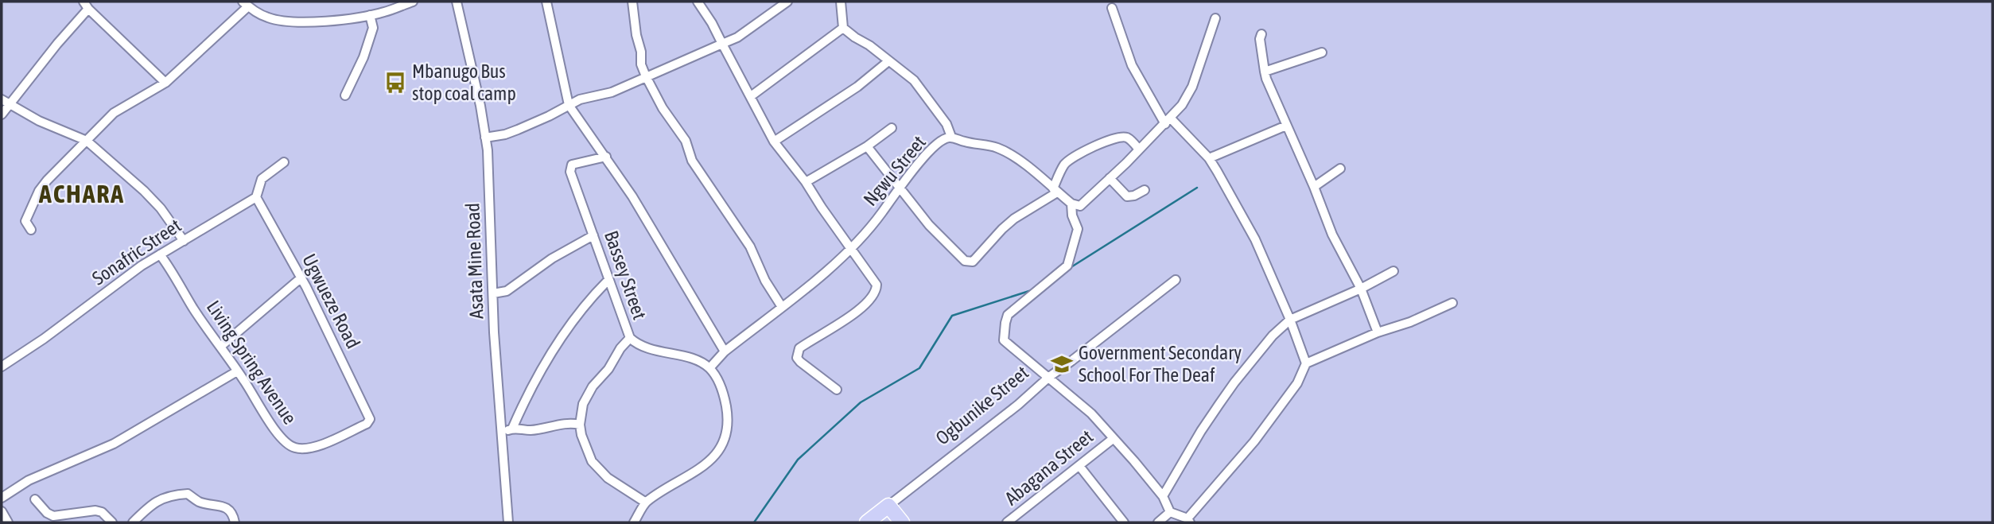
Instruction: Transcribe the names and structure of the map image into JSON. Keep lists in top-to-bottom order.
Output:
{
  "streets": {
    "main road": ["Ogbunike Street"],
    "street": [
      "Ngwu Street",
      "Sonafric Street",
      "Asata Mine Road",
      "Bassey Street",
      "Ugwueze Road",
      "Living Spring Avenue",
      "Abagana Street"
    ]
  },
  "crossings": [
    ["Ngwu Street", "Bassey Street"],
    ["Sonafric Street", "Ugwueze Road"],
    ["Sonafric Street", "Living Spring Avenue"],
    ["Ugwueze Road", "Living Spring Avenue"]
  ],
  "districts": ["ACHARA"],
  "places": {
    "bus stop": ["Mbanugo Bus stop coal camp"],
    "school or university": ["Government Secondary School For The Deaf"]
  }
}
